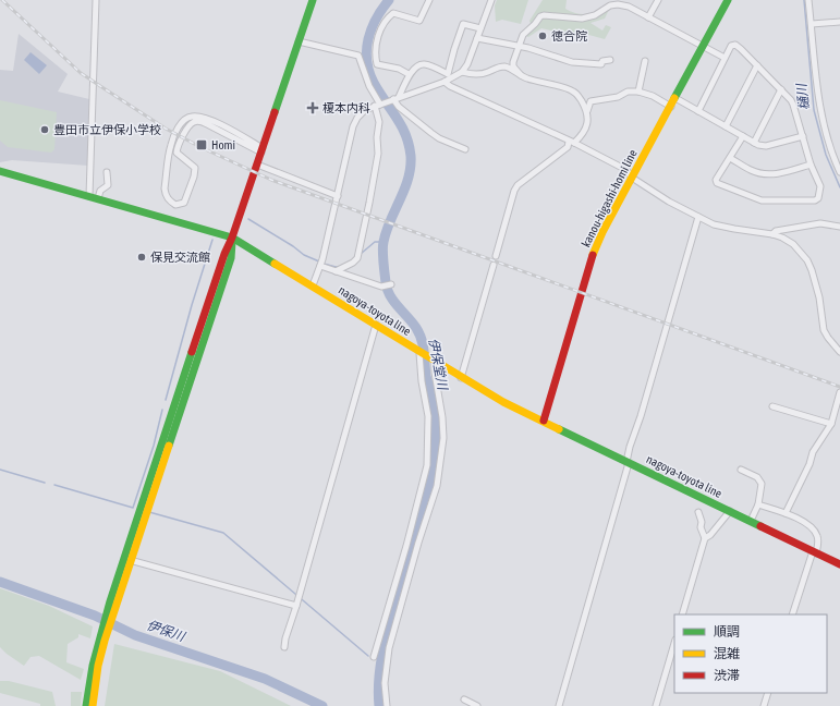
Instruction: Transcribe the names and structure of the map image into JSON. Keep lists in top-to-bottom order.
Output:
{
  "streets": {
    "main road": ["kanou-higashi-homi line", "nagoya-toyota line"]
  },
  "crossings": [
    ["kanou-higashi-homi line", "nagoya-toyota line"]
  ],
  "water": ["樋川", "伊保堂川", "伊保川"],
  "places": {
    "other": ["徳合院", "豊田市立伊保小学校", "保見交流館"],
    "health": ["榎本内科"],
    "transit": ["Homi"]
  },
  "legend": ["順調", "混雑", "渋滞"]
}
